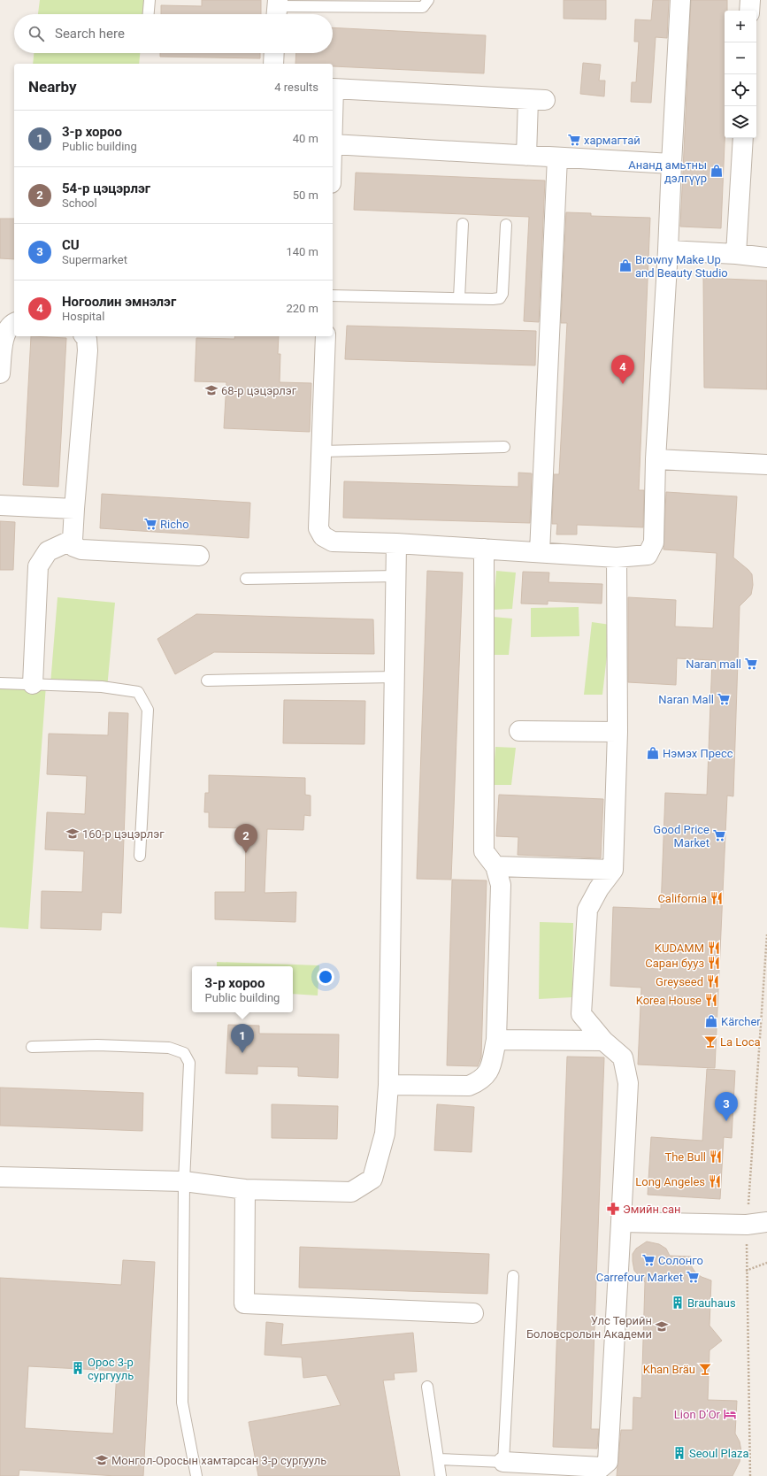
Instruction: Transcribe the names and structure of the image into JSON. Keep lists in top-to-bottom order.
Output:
{
  "places": {
    "supermarket": [
      "хармагтай",
      "Richo",
      "Naran mall",
      "Naran Mall",
      "Good Price Market",
      "Солонго",
      "Carrefour Market"
    ],
    "shop": [
      "Ананд амьтны дэлгүүр",
      "Browny Make Up and Beauty Studio",
      "Нэмэх Пресс",
      "Kärcher"
    ],
    "school or university": [
      "68-р цэцэрлэг",
      "160-р цэцэрлэг",
      "Улс Төрийн Боловсролын Академи",
      "Монгол-Оросын хамтарсан 3-р сургууль"
    ],
    "restaurant": [
      "California",
      "KUDAMM",
      "Саран бууз",
      "Greyseed",
      "Korea House",
      "The Bull",
      "Long Angeles"
    ],
    "bar": ["La Loca", "Khan Bräu"],
    "pharmacy": ["Эмийн сан"],
    "building": ["Brauhaus", "Орос 3-р сургууль", "Seoul Plaza"],
    "hotel": ["Lion D'Or"]
  },
  "page": {
    "map_buttons": ["+", "−"],
    "search": "Search here",
    "heading": ["Nearby", "4 results"],
    "list": [
      {
        "mark": "1",
        "name": "3-р хороо",
        "note": "Public building",
        "value": "40 m"
      },
      {
        "mark": "2",
        "name": "54-р цэцэрлэг",
        "note": "School",
        "value": "50 m"
      },
      {
        "mark": "3",
        "name": "CU",
        "note": "Supermarket",
        "value": "140 m"
      },
      {
        "mark": "4",
        "name": "Ногоолин эмнэлэг",
        "note": "Hospital",
        "value": "220 m"
      }
    ],
    "pins": [
      "4",
      "2",
      "1",
      "3"
    ],
    "popup": ["3-р хороо", "Public building"]
  }
}
